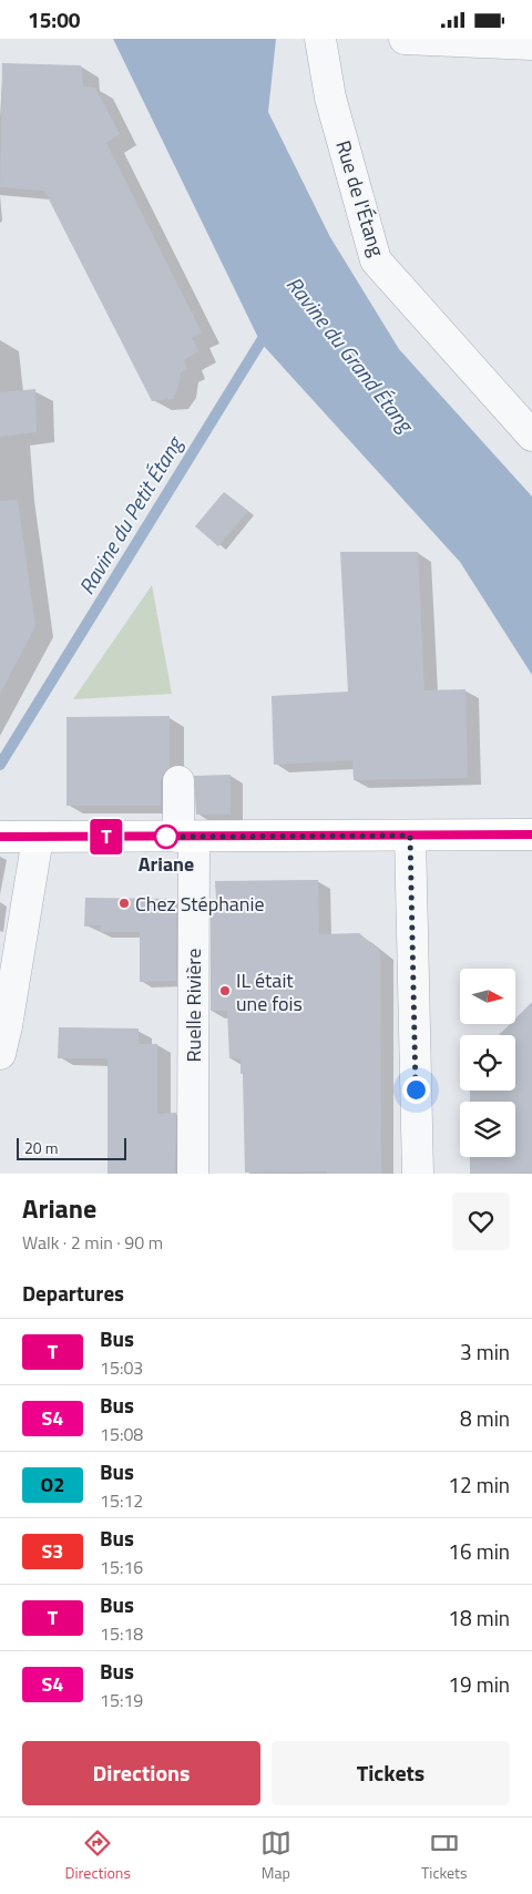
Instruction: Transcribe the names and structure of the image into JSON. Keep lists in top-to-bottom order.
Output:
{
  "streets": {
    "street": ["Rue de l'Étang", "Ruelle Rivière"]
  },
  "water": ["Ravine du Grand Étang", "Ravine du Petit Étang"],
  "places": ["Ariane", "Chez Stéphanie", "IL était une fois"],
  "lines": ["bus line T"],
  "scale_bar": "20 m",
  "north": "right",
  "page": {
    "status": "15:00",
    "on_map": "T",
    "scale": "20 m",
    "heading": [
      ["Ariane", "Walk · 2 min · 90 m"],
      "Departures"
    ],
    "list": [
      {
        "mark": "T",
        "name": "Bus",
        "note": "15:03",
        "value": "3 min"
      },
      {
        "mark": "S4",
        "name": "Bus",
        "note": "15:08",
        "value": "8 min"
      },
      {
        "mark": "O2",
        "name": "Bus",
        "note": "15:12",
        "value": "12 min"
      },
      {
        "mark": "S3",
        "name": "Bus",
        "note": "15:16",
        "value": "16 min"
      },
      {
        "mark": "T",
        "name": "Bus",
        "note": "15:18",
        "value": "18 min"
      },
      {
        "mark": "S4",
        "name": "Bus",
        "note": "15:19",
        "value": "19 min"
      }
    ],
    "buttons": ["Directions", "Tickets"],
    "tabs": ["Directions", "Map", "Tickets"]
  }
}
